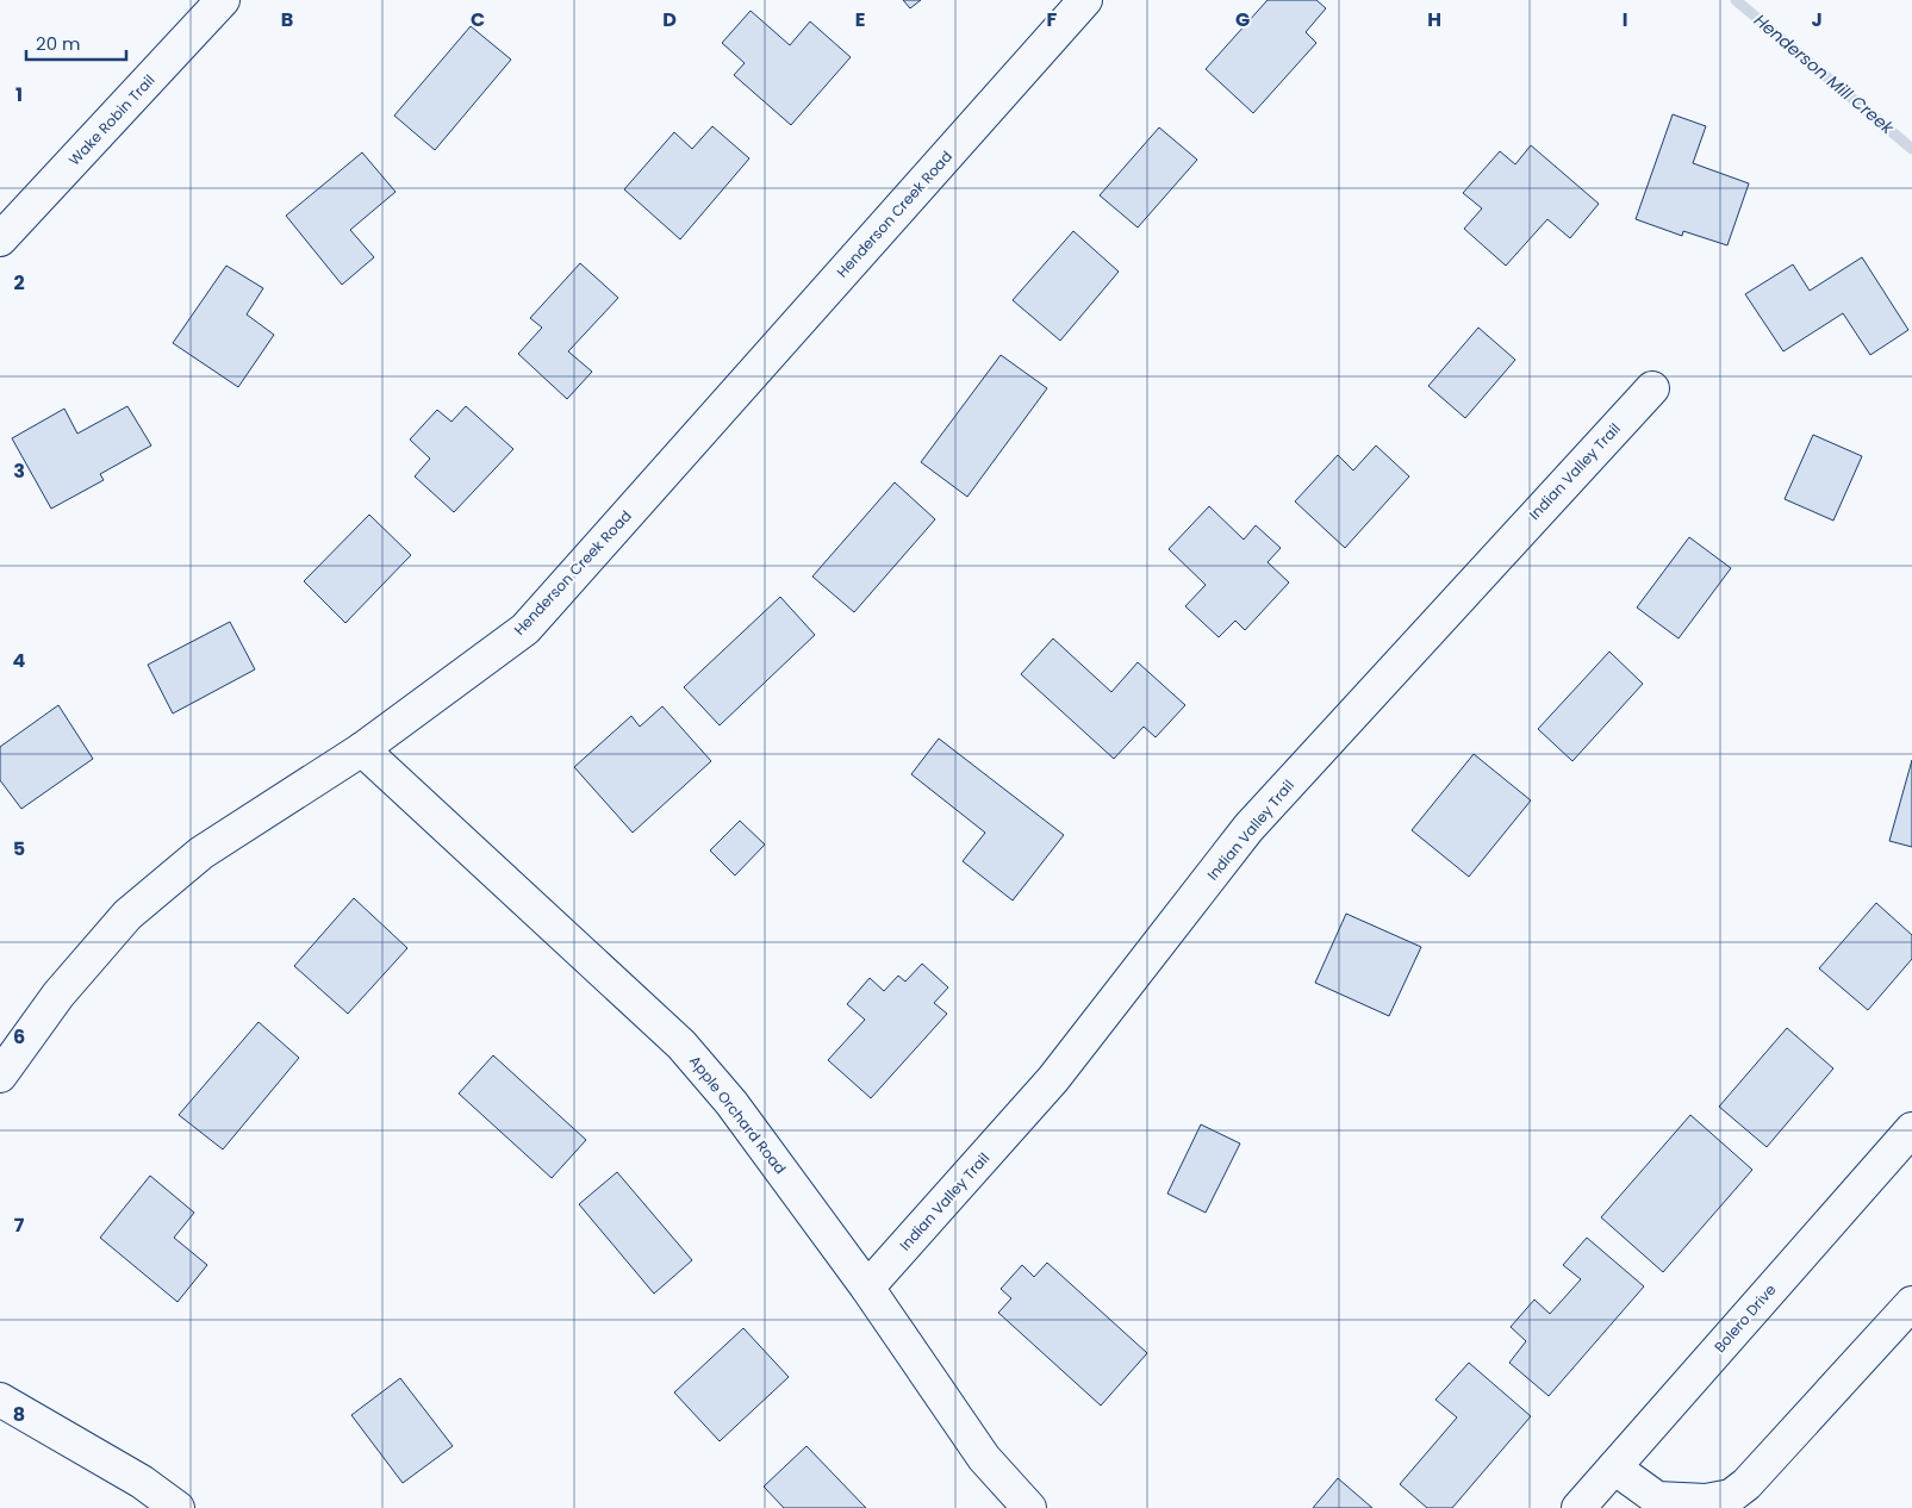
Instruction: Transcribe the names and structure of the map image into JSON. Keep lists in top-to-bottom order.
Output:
{
  "streets": {
    "street": [
      "Wake Robin Trail",
      "Henderson Creek Road",
      "Indian Valley Trail",
      "Apple Orchard Road",
      "Bolero Drive"
    ]
  },
  "crossings": [
    ["Henderson Creek Road", "Apple Orchard Road"],
    ["Indian Valley Trail", "Apple Orchard Road"]
  ],
  "water": ["Henderson Mill Creek"],
  "scale_bar": "20 m",
  "grid": {
    "columns": [
      "B",
      "C",
      "D",
      "E",
      "F",
      "G",
      "H",
      "I",
      "J"
    ],
    "rows": [
      "1",
      "2",
      "3",
      "4",
      "5",
      "6",
      "7",
      "8"
    ]
  }
}
